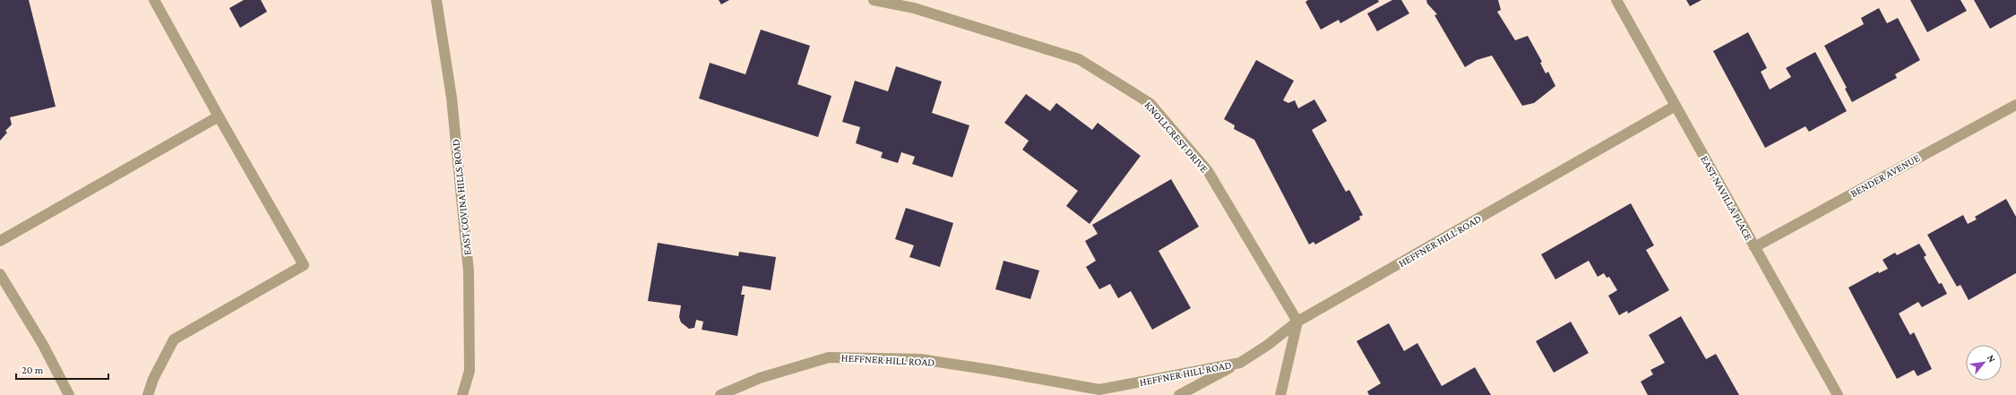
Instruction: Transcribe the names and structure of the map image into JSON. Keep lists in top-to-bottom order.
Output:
{
  "streets": {
    "street": [
      "KNOLLCREST DRIVE",
      "BENDER AVENUE",
      "EAST COVINA HILLS ROAD",
      "EAST NAVILLA PLACE",
      "HEFFNER HILL ROAD"
    ]
  },
  "crossings": [
    ["KNOLLCREST DRIVE", "HEFFNER HILL ROAD"],
    ["BENDER AVENUE", "EAST NAVILLA PLACE"],
    ["EAST NAVILLA PLACE", "HEFFNER HILL ROAD"]
  ],
  "scale_bar": "20 m",
  "north": "top right"
}
